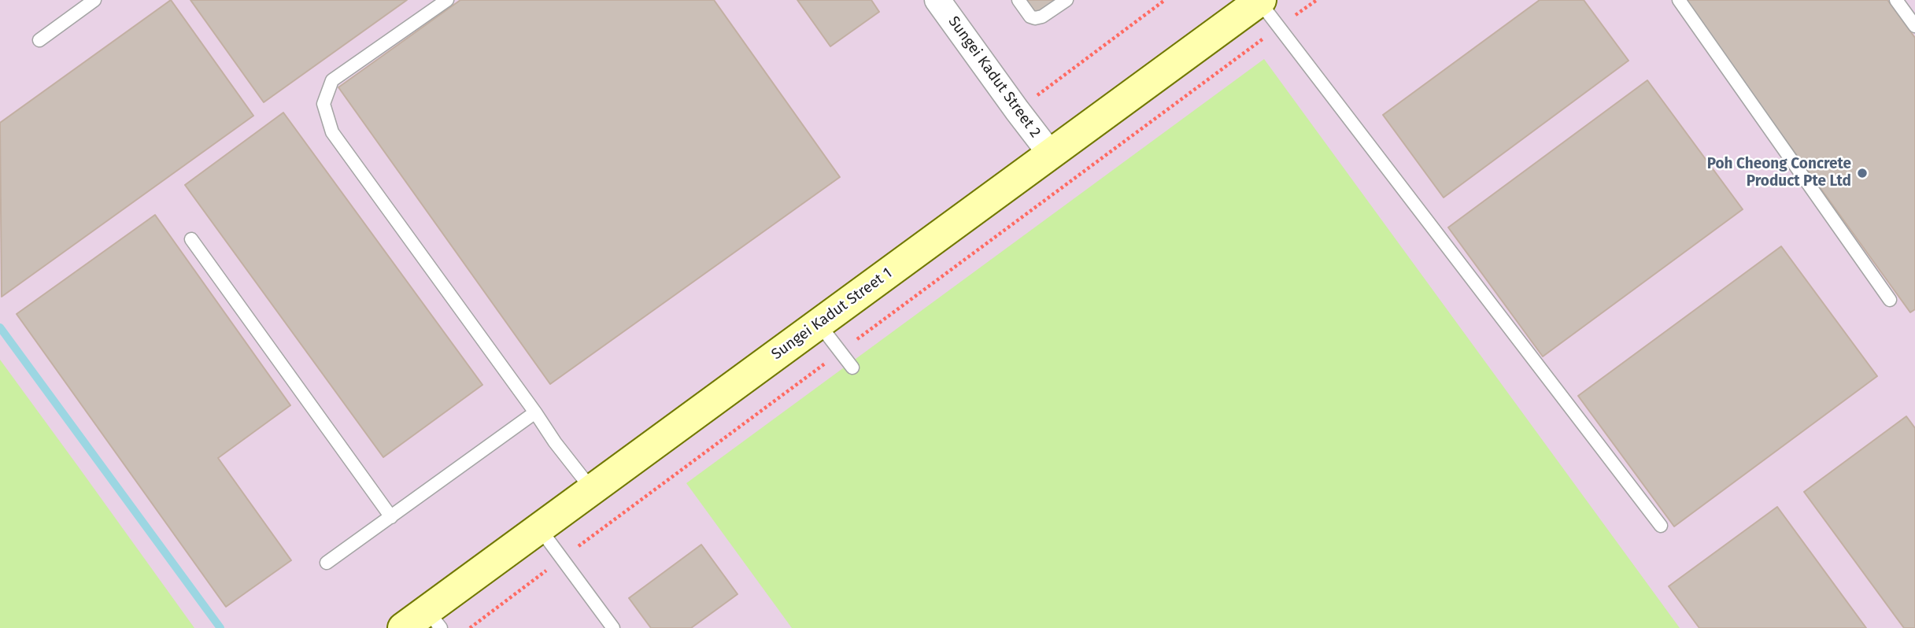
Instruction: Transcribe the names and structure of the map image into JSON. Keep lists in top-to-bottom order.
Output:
{
  "streets": {
    "street": ["Sungei Kadut Street 2", "Sungei Kadut Street 1"]
  },
  "crossings": [
    ["Sungei Kadut Street 2", "Sungei Kadut Street 1"]
  ],
  "places": ["Poh Cheong Concrete Product Pte Ltd"]
}
